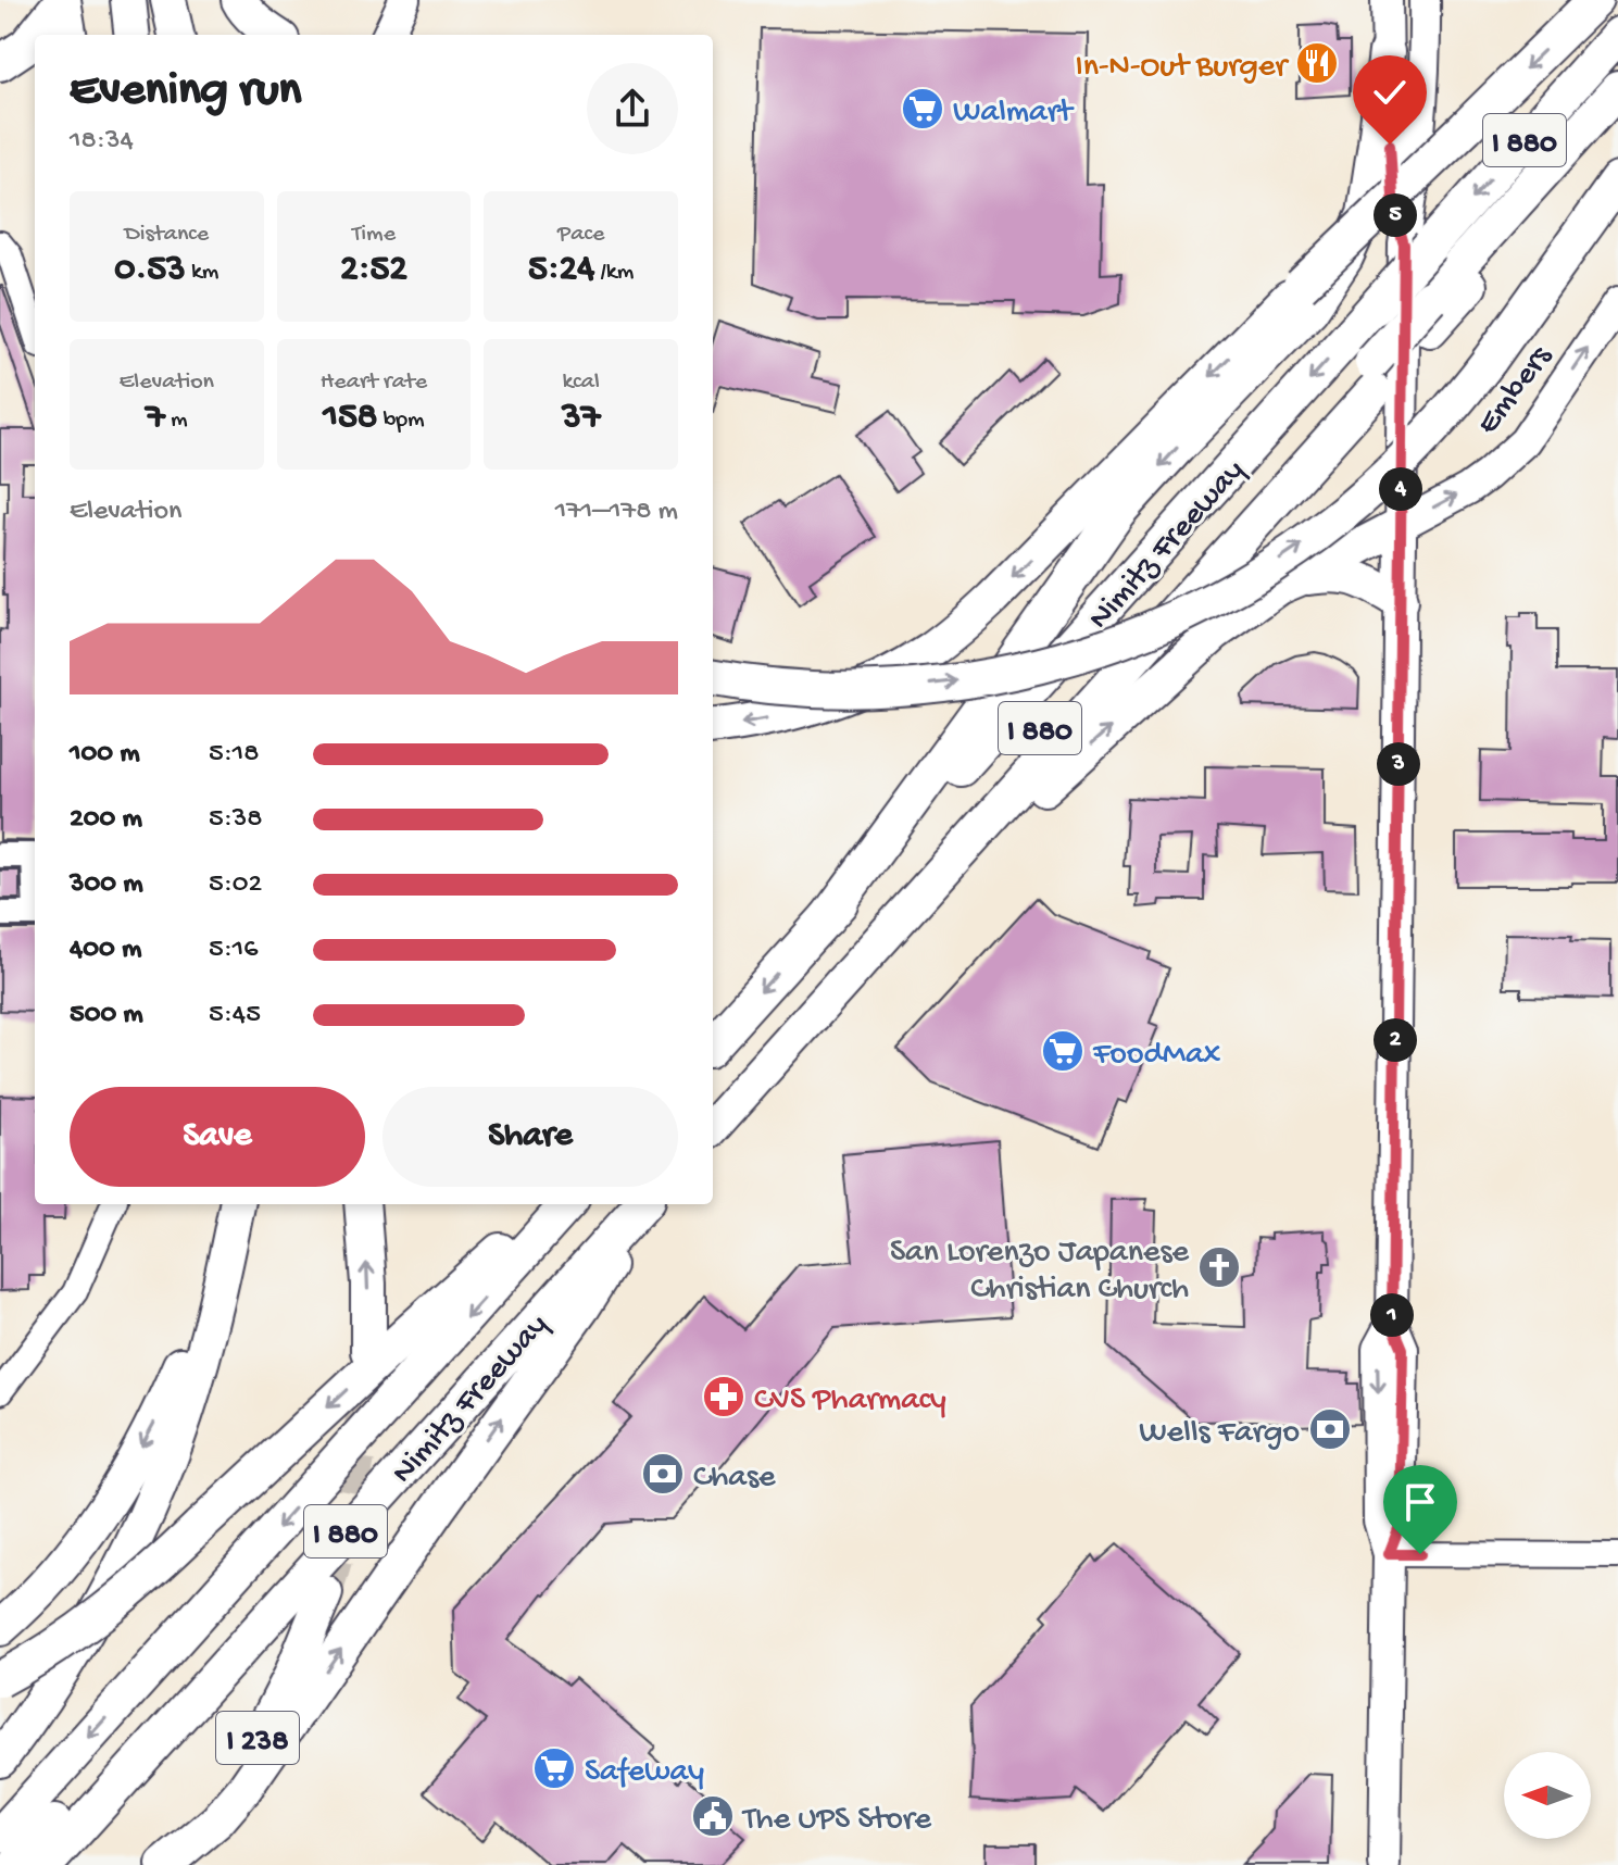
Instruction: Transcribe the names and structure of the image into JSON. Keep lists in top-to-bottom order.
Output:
{
  "streets": {
    "highway": ["I 880", "Nimitz Freeway", "I 238"],
    "main road": ["Embers"]
  },
  "crossings": [
    ["I 880", "Nimitz Freeway"]
  ],
  "one_way": ["Embers"],
  "places": {
    "restaurant": ["In-N-Out Burger"],
    "supermarket": ["Walmart", "FoodMax", "Safeway"],
    "church": ["San Lorenzo Japanese Christian Church"],
    "pharmacy": ["CVS Pharmacy"],
    "bank": ["Wells Fargo", "Chase"],
    "public building": ["The UPS Store"]
  },
  "north": "left",
  "page": {
    "heading": ["Evening run", "18:34"],
    "stats": [
      ["Distance", "0.53 km"],
      ["Time", "2:52"],
      ["Pace", "5:24 /km"],
      ["Elevation", "7 m"],
      ["Heart rate", "158 bpm"],
      ["kcal", "37"]
    ],
    "pins": [
      "5",
      "4",
      "3",
      "2",
      "1"
    ],
    "chart": ["Elevation", "171–178 m"],
    "list": [
      {
        "name": "100 m",
        "note": "5:18"
      },
      {
        "name": "200 m",
        "note": "5:38"
      },
      {
        "name": "300 m",
        "note": "5:02"
      },
      {
        "name": "400 m",
        "note": "5:16"
      },
      {
        "name": "500 m",
        "note": "5:45"
      }
    ],
    "buttons": ["Save", "Share"]
  }
}
